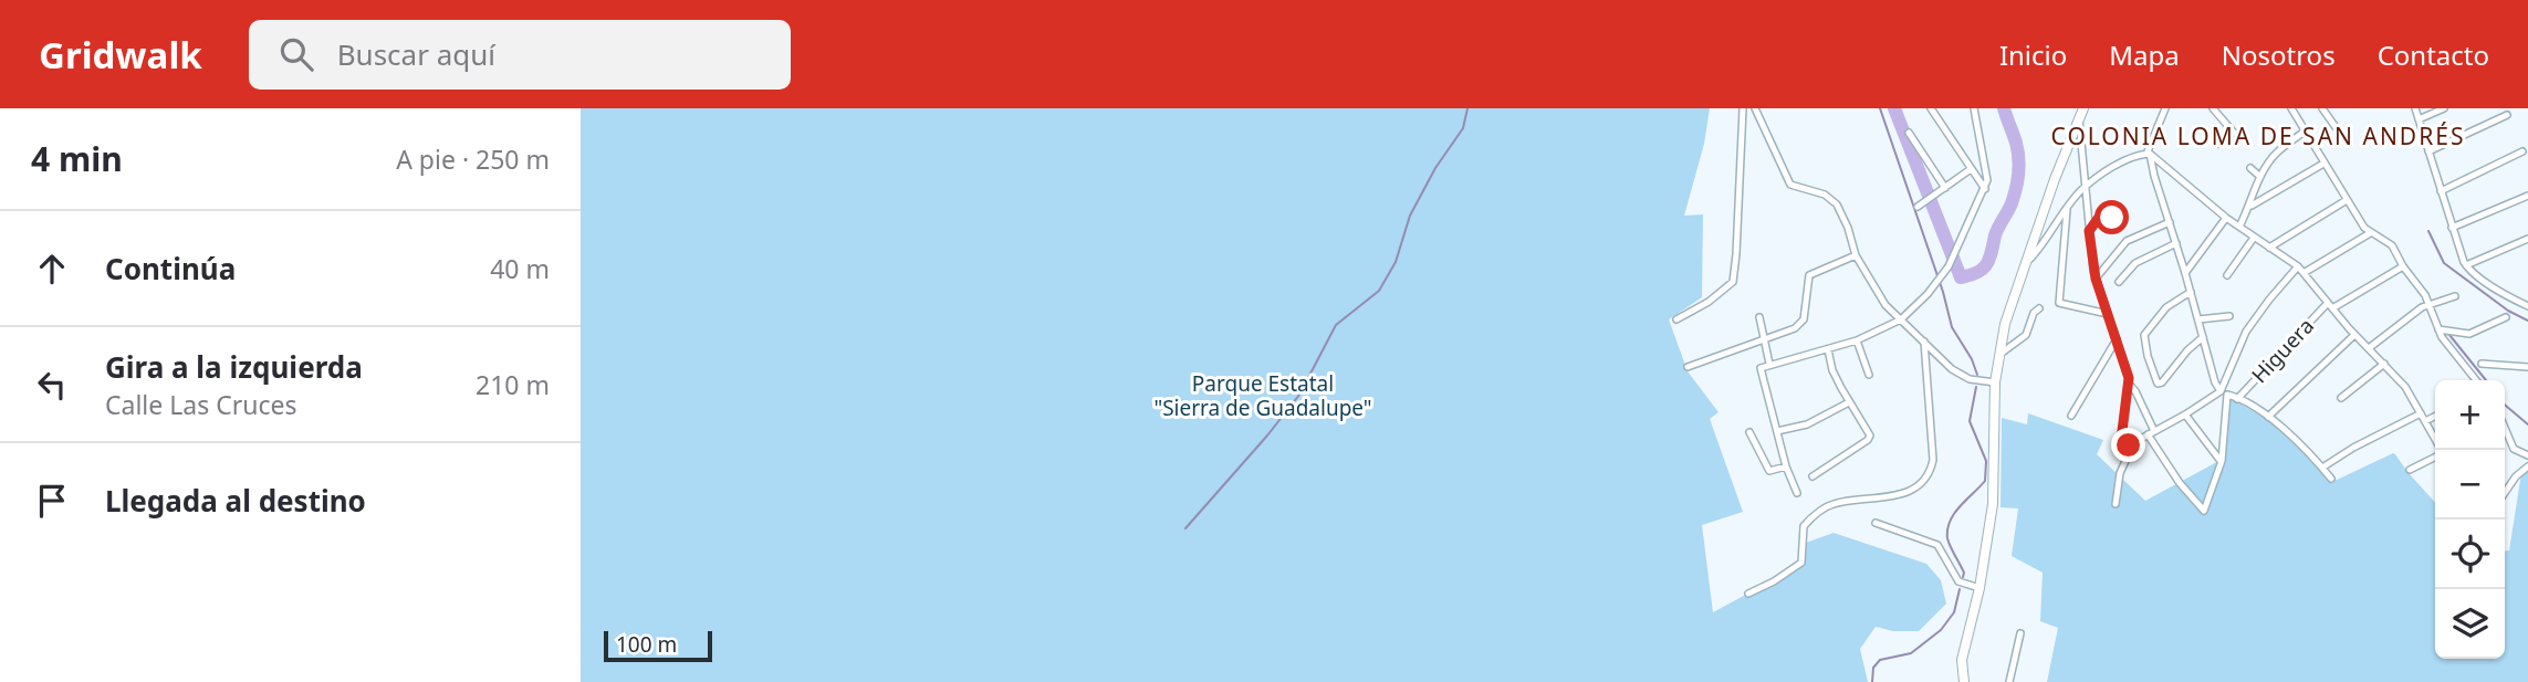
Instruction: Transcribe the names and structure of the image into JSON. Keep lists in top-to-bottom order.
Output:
{
  "streets": {
    "street": ["Higuera"]
  },
  "districts": ["COLONIA LOMA DE SAN ANDRÉS"],
  "parks": ["Parque Estatal \"Sierra de Guadalupe\""],
  "scale_bar": "100 m",
  "page": {
    "header": "Gridwalk",
    "search": "Buscar aquí",
    "nav": [
      "Inicio",
      "Mapa",
      "Nosotros",
      "Contacto"
    ],
    "heading": ["4 min", "A pie · 250 m"],
    "list": [
      ["Continúa", "40 m"],
      ["Gira a la izquierda", "Calle Las Cruces", "210 m"],
      "Llegada al destino"
    ],
    "map_buttons": ["+", "−"],
    "scale": "100 m"
  }
}
